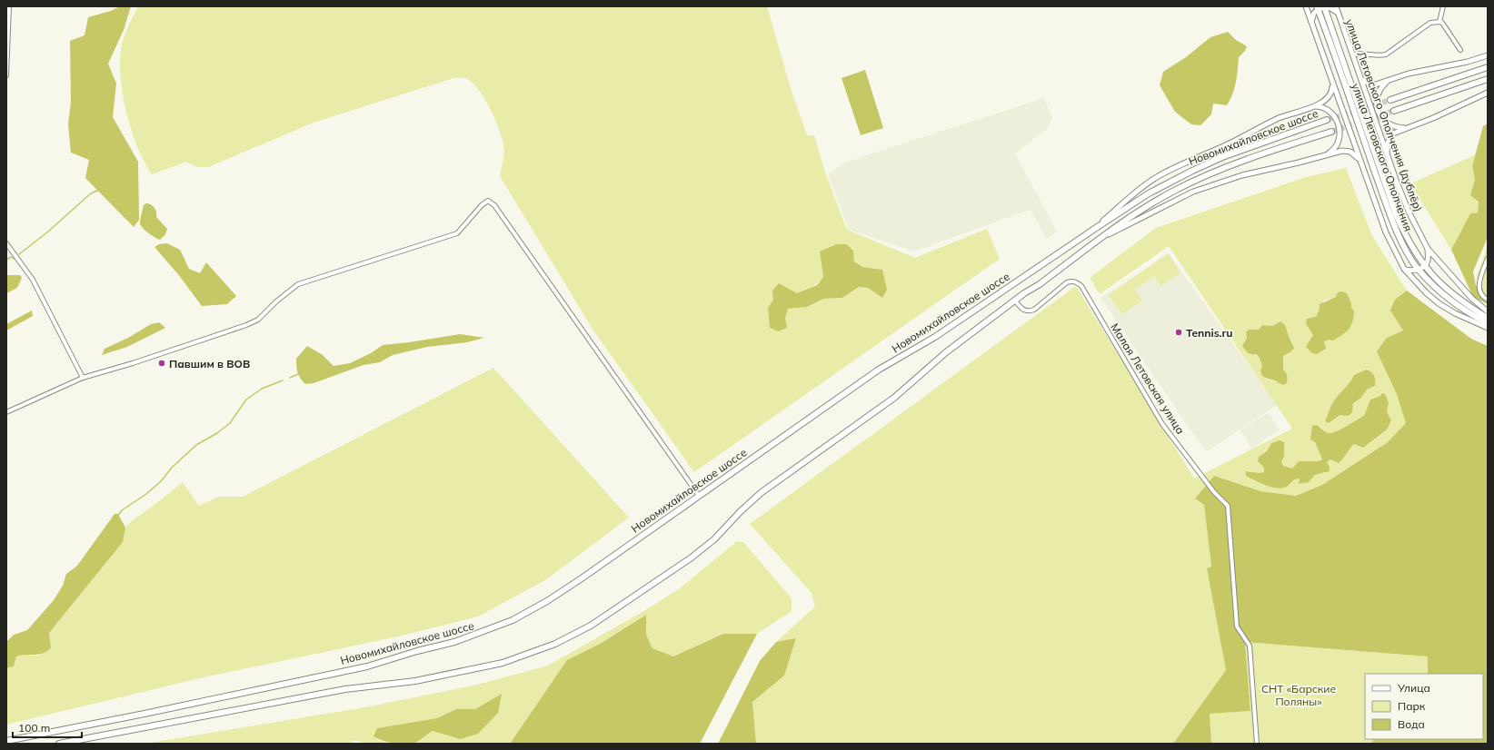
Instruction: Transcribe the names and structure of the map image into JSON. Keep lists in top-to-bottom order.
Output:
{
  "streets": {
    "main road": ["Новомихайловское шоссе", "улица Летовского Ополчения"],
    "street": ["улица Летовского Ополчения (дублёр)", "Малая Летовская улица"]
  },
  "crossings": [
    ["Новомихайловское шоссе", "Малая Летовская улица"]
  ],
  "parks": ["СНТ «Барские Поляны»"],
  "places": ["Tennis.ru", "Павшим в ВОВ"],
  "legend": ["Улица", "Парк", "Вода"],
  "scale_bar": "100 m"
}
